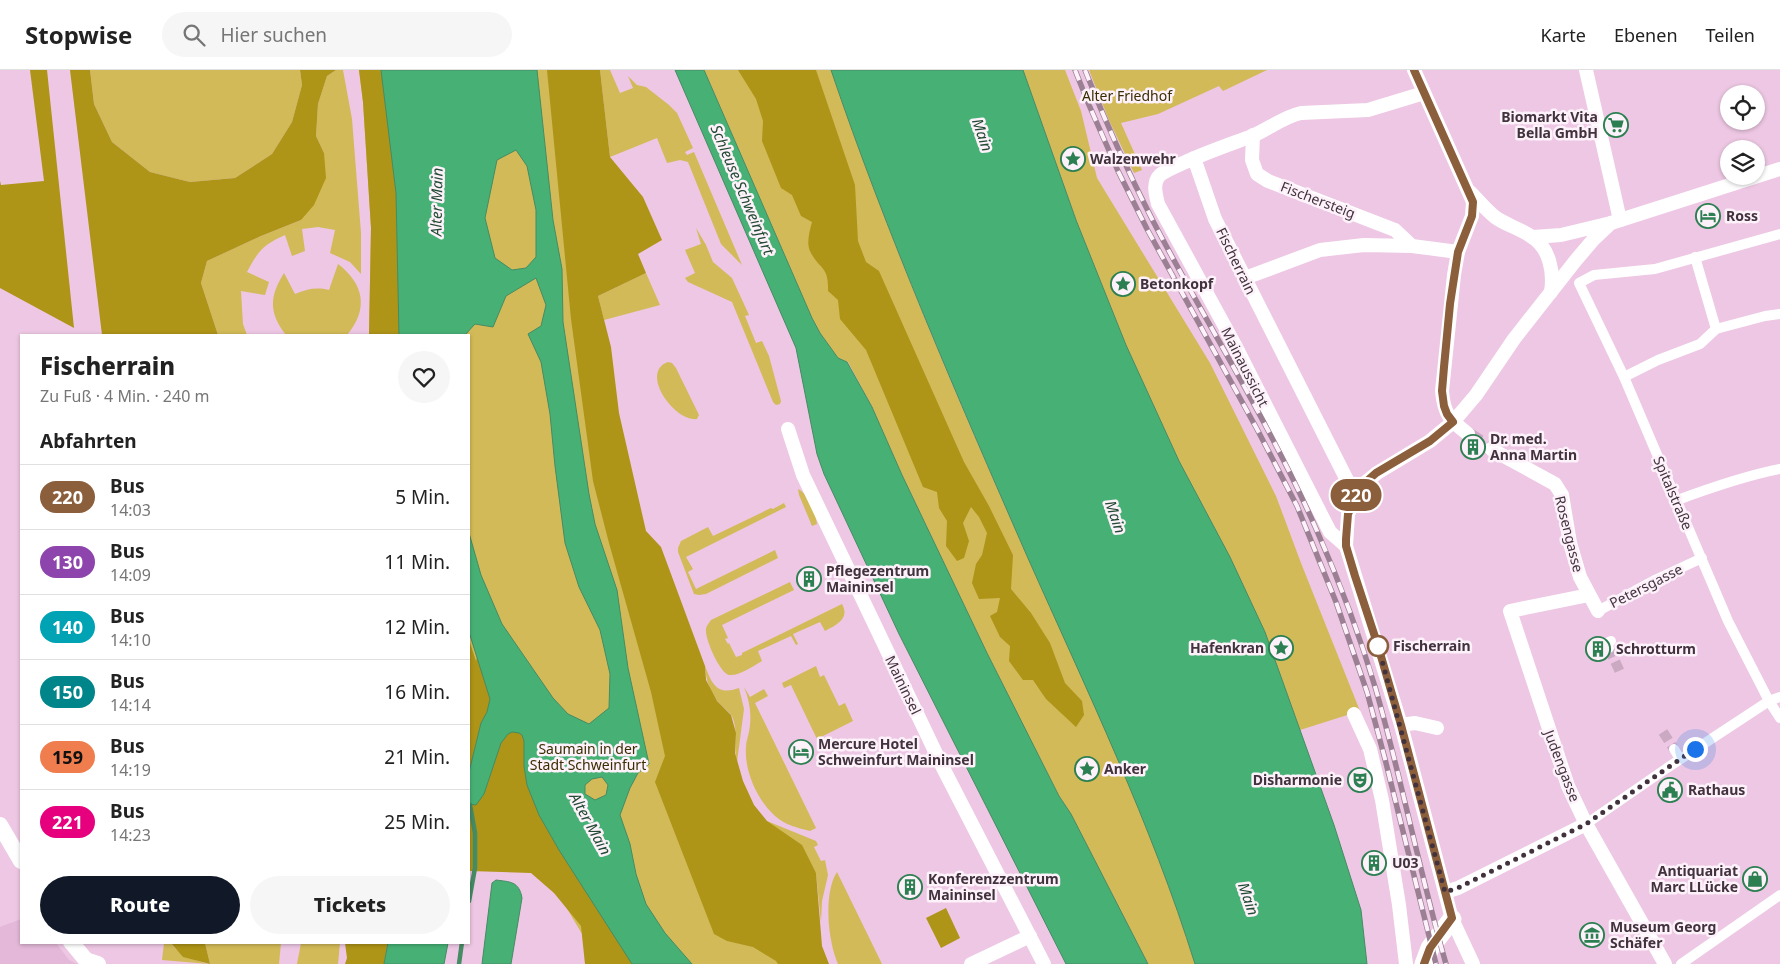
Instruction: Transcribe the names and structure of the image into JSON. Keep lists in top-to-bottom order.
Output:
{
  "streets": {
    "street": [
      "Fischersteig",
      "Fischerrain",
      "Mainaussicht",
      "Spitalstraße",
      "Rosengasse",
      "Petersgasse",
      "Maininsel",
      "Judengasse"
    ]
  },
  "crossings": [
    ["Fischerrain", "Mainaussicht"],
    ["Spitalstraße", "Petersgasse"],
    ["Rosengasse", "Petersgasse"],
    ["Petersgasse", "Judengasse"]
  ],
  "water": ["Main", "Schleuse Schweinfurt", "Alter Main"],
  "parks": ["Alter Friedhof", "Saumain in der Stadt Schweinfurt"],
  "places": {
    "supermarket": ["Biomarkt Vita Bella GmbH"],
    "place": [
      "Walzenwehr",
      "Betonkopf",
      "Hafenkran",
      "Anker"
    ],
    "hotel": ["Ross", "Mercure Hotel Schweinfurt Maininsel"],
    "building": [
      "Dr. med. Anna Martin",
      "Pflegezentrum Maininsel",
      "Schrotturm",
      "U03",
      "Konferenzzentrum Maininsel"
    ],
    "other": ["Fischerrain"],
    "theatre": ["Disharmonie"],
    "public building": ["Rathaus"],
    "shop": ["Antiquariat Marc LLücke"],
    "museum": ["Museum Georg Schäfer"]
  },
  "lines": ["bus line 220"],
  "page": {
    "header": "Stopwise",
    "search": "Hier suchen",
    "nav": ["Karte", "Ebenen", "Teilen"],
    "on_map": "220",
    "heading": [
      ["Fischerrain", "Zu Fuß · 4 Min. · 240 m"],
      "Abfahrten"
    ],
    "list": [
      {
        "mark": "220",
        "name": "Bus",
        "note": "14:03",
        "value": "5 Min."
      },
      {
        "mark": "130",
        "name": "Bus",
        "note": "14:09",
        "value": "11 Min."
      },
      {
        "mark": "140",
        "name": "Bus",
        "note": "14:10",
        "value": "12 Min."
      },
      {
        "mark": "150",
        "name": "Bus",
        "note": "14:14",
        "value": "16 Min."
      },
      {
        "mark": "159",
        "name": "Bus",
        "note": "14:19",
        "value": "21 Min."
      },
      {
        "mark": "221",
        "name": "Bus",
        "note": "14:23",
        "value": "25 Min."
      }
    ],
    "buttons": ["Route", "Tickets"]
  }
}
